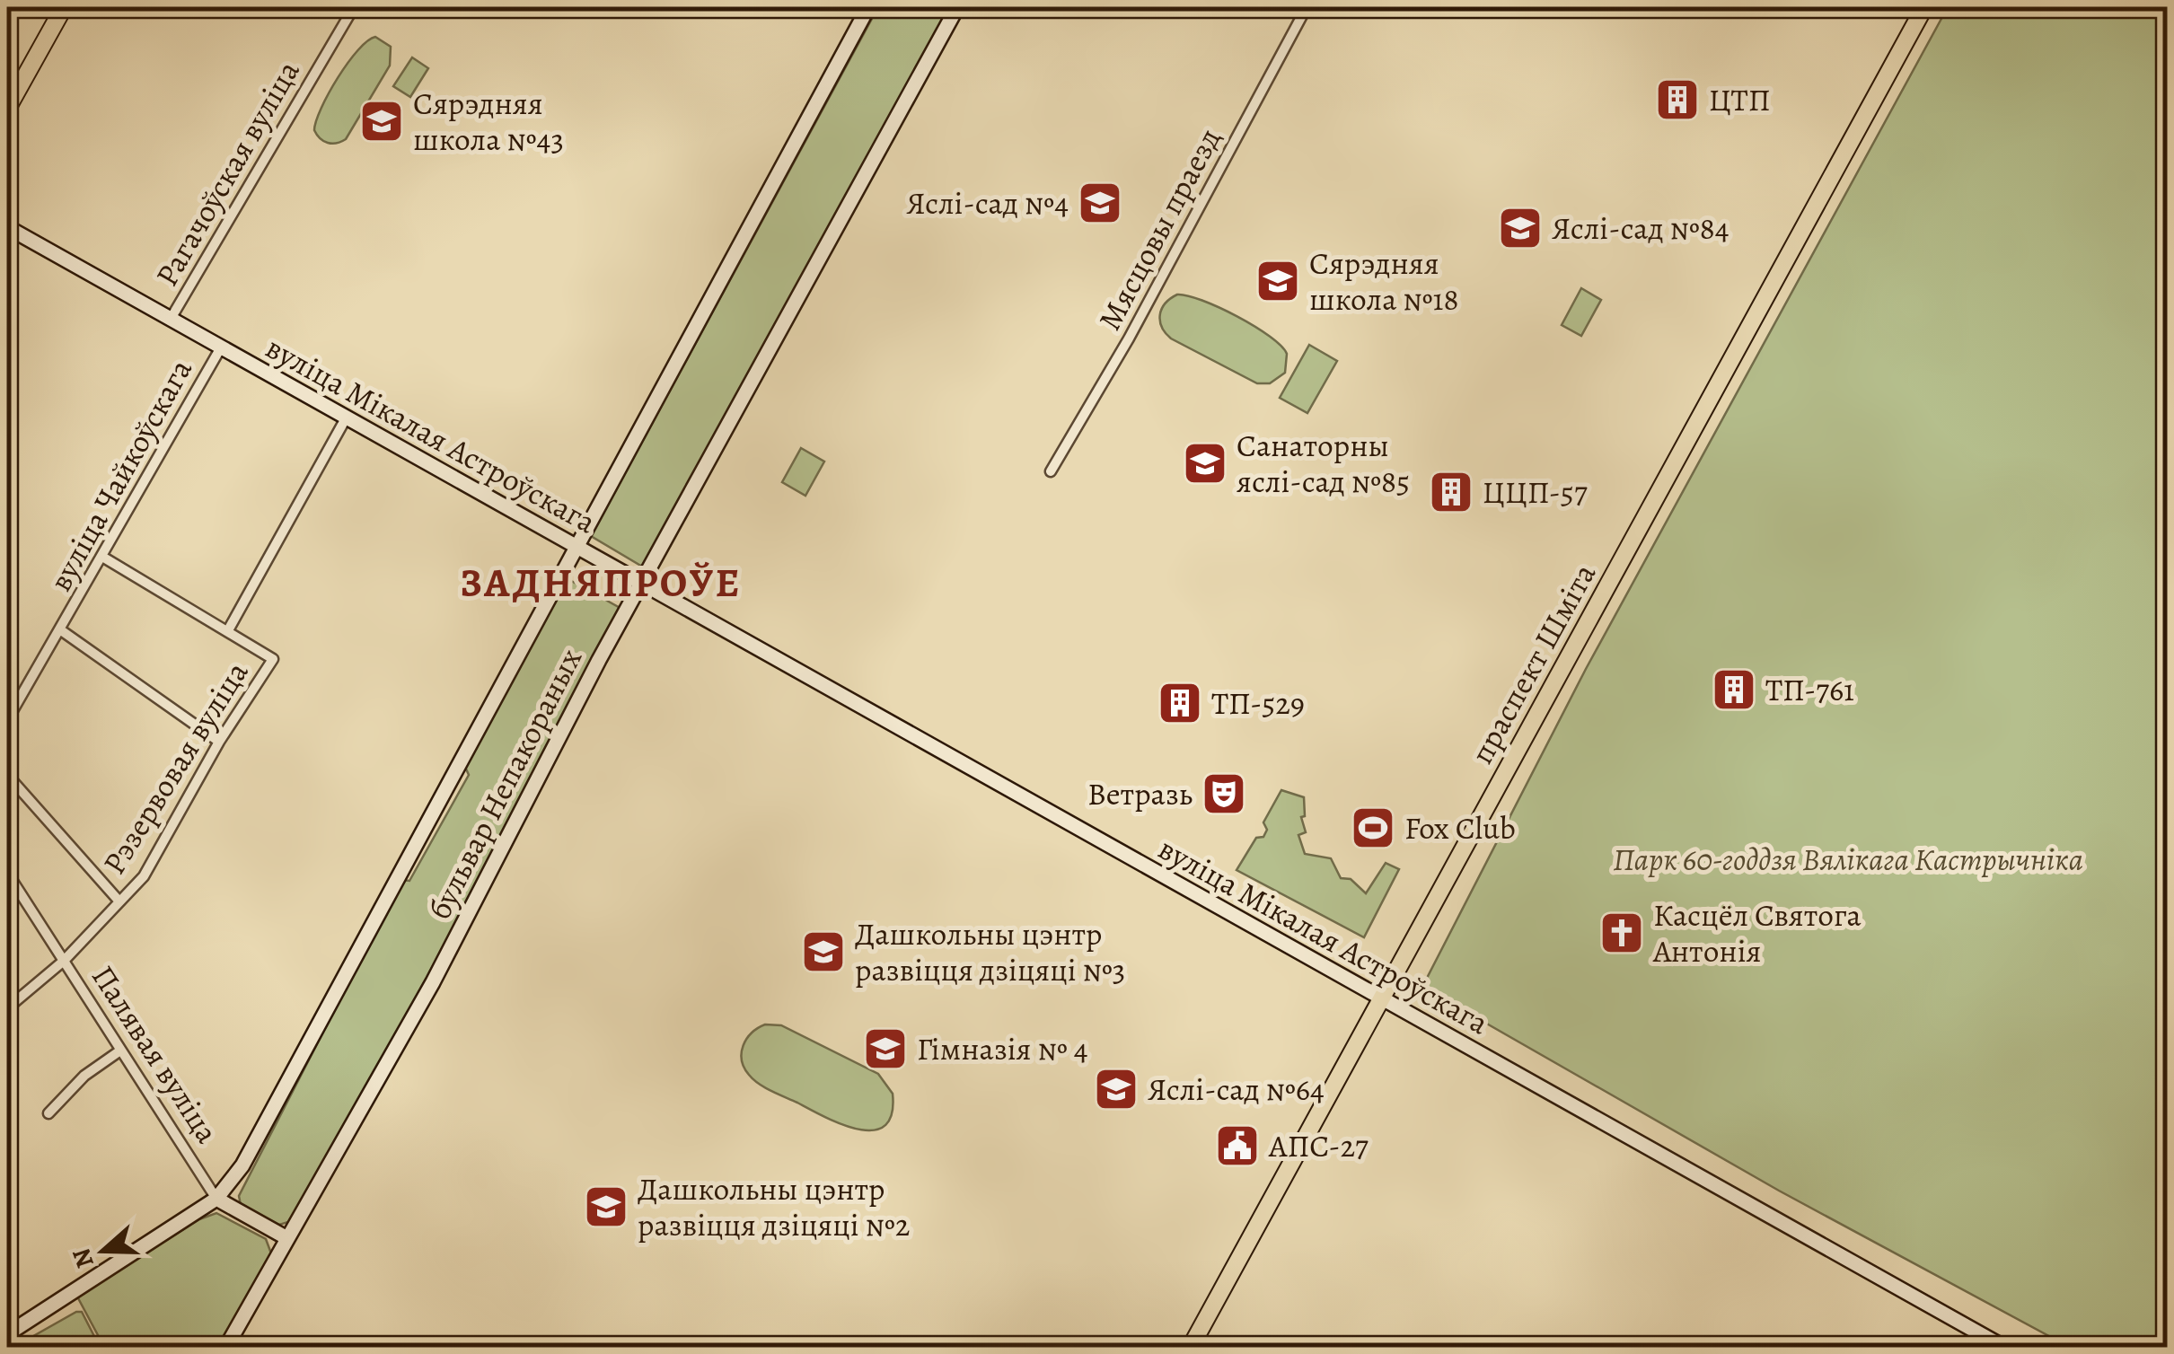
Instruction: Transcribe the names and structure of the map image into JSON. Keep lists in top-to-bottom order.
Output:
{
  "streets": {
    "main road": [
      "вуліца Мікалая Астроўскага",
      "праспект Шміта",
      "бульвар Непакораных",
      "Палявая вуліца"
    ],
    "street": [
      "Рагачоўская вуліца",
      "Мясцовы праезд",
      "вуліца Чайкоўскага",
      "Рэзервовая вуліца"
    ]
  },
  "crossings": [
    ["Рагачоўская вуліца", "вуліца Мікалая Астроўскага"],
    ["вуліца Мікалая Астроўскага", "вуліца Чайкоўскага"],
    ["вуліца Мікалая Астроўскага", "праспект Шміта"],
    ["вуліца Мікалая Астроўскага", "Рэзервовая вуліца"],
    ["вуліца Мікалая Астроўскага", "бульвар Непакораных"],
    ["Рэзервовая вуліца", "Палявая вуліца"],
    ["бульвар Непакораных", "Палявая вуліца"]
  ],
  "districts": ["ЗАДНЯПРОЎЕ"],
  "parks": ["Парк 60-годдзя Вялікага Кастрычніка"],
  "places": {
    "building": [
      "ЦТП",
      "ЦЦП-57",
      "ТП-761",
      "ТП-529"
    ],
    "school or university": [
      "Сярэдняя школа №43",
      "Яслі-сад №4",
      "Яслі-сад №84",
      "Сярэдняя школа №18",
      "Санаторны яслі-сад №85",
      "Дашкольны цэнтр развіцця дзіцяці №3",
      "Гімназія № 4",
      "Яслі-сад №64",
      "Дашкольны цэнтр развіцця дзіцяці №2"
    ],
    "theatre": ["Ветразь"],
    "sports": ["Fox Club"],
    "church": ["Касцёл Святога Антонія"],
    "public building": ["АПС-27"]
  },
  "north": "left"
}
